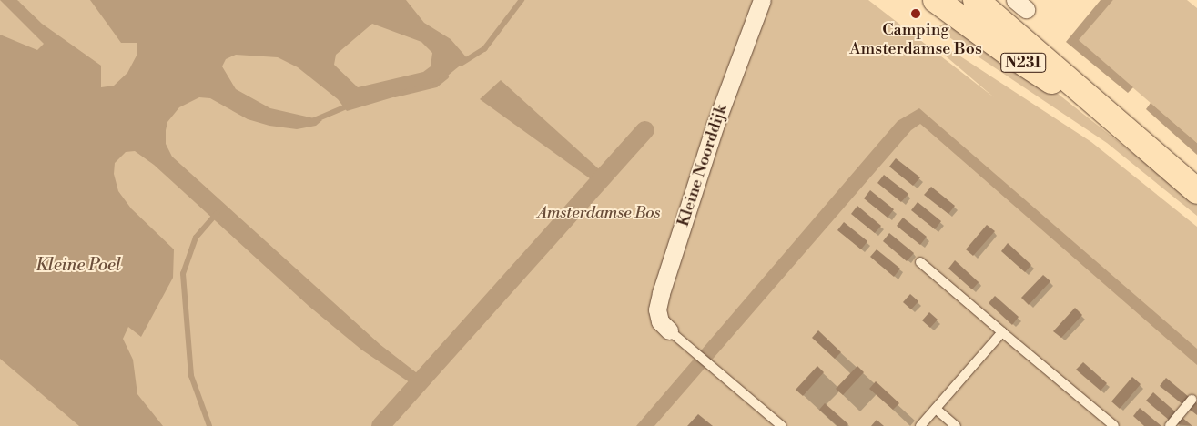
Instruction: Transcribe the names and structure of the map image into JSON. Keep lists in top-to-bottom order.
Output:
{
  "streets": {
    "main road": ["N231"],
    "street": ["Kleine Noorddijk"]
  },
  "water": ["Kleine Poel"],
  "parks": ["Amsterdamse Bos"],
  "places": ["Camping Amsterdamse Bos"]
}
